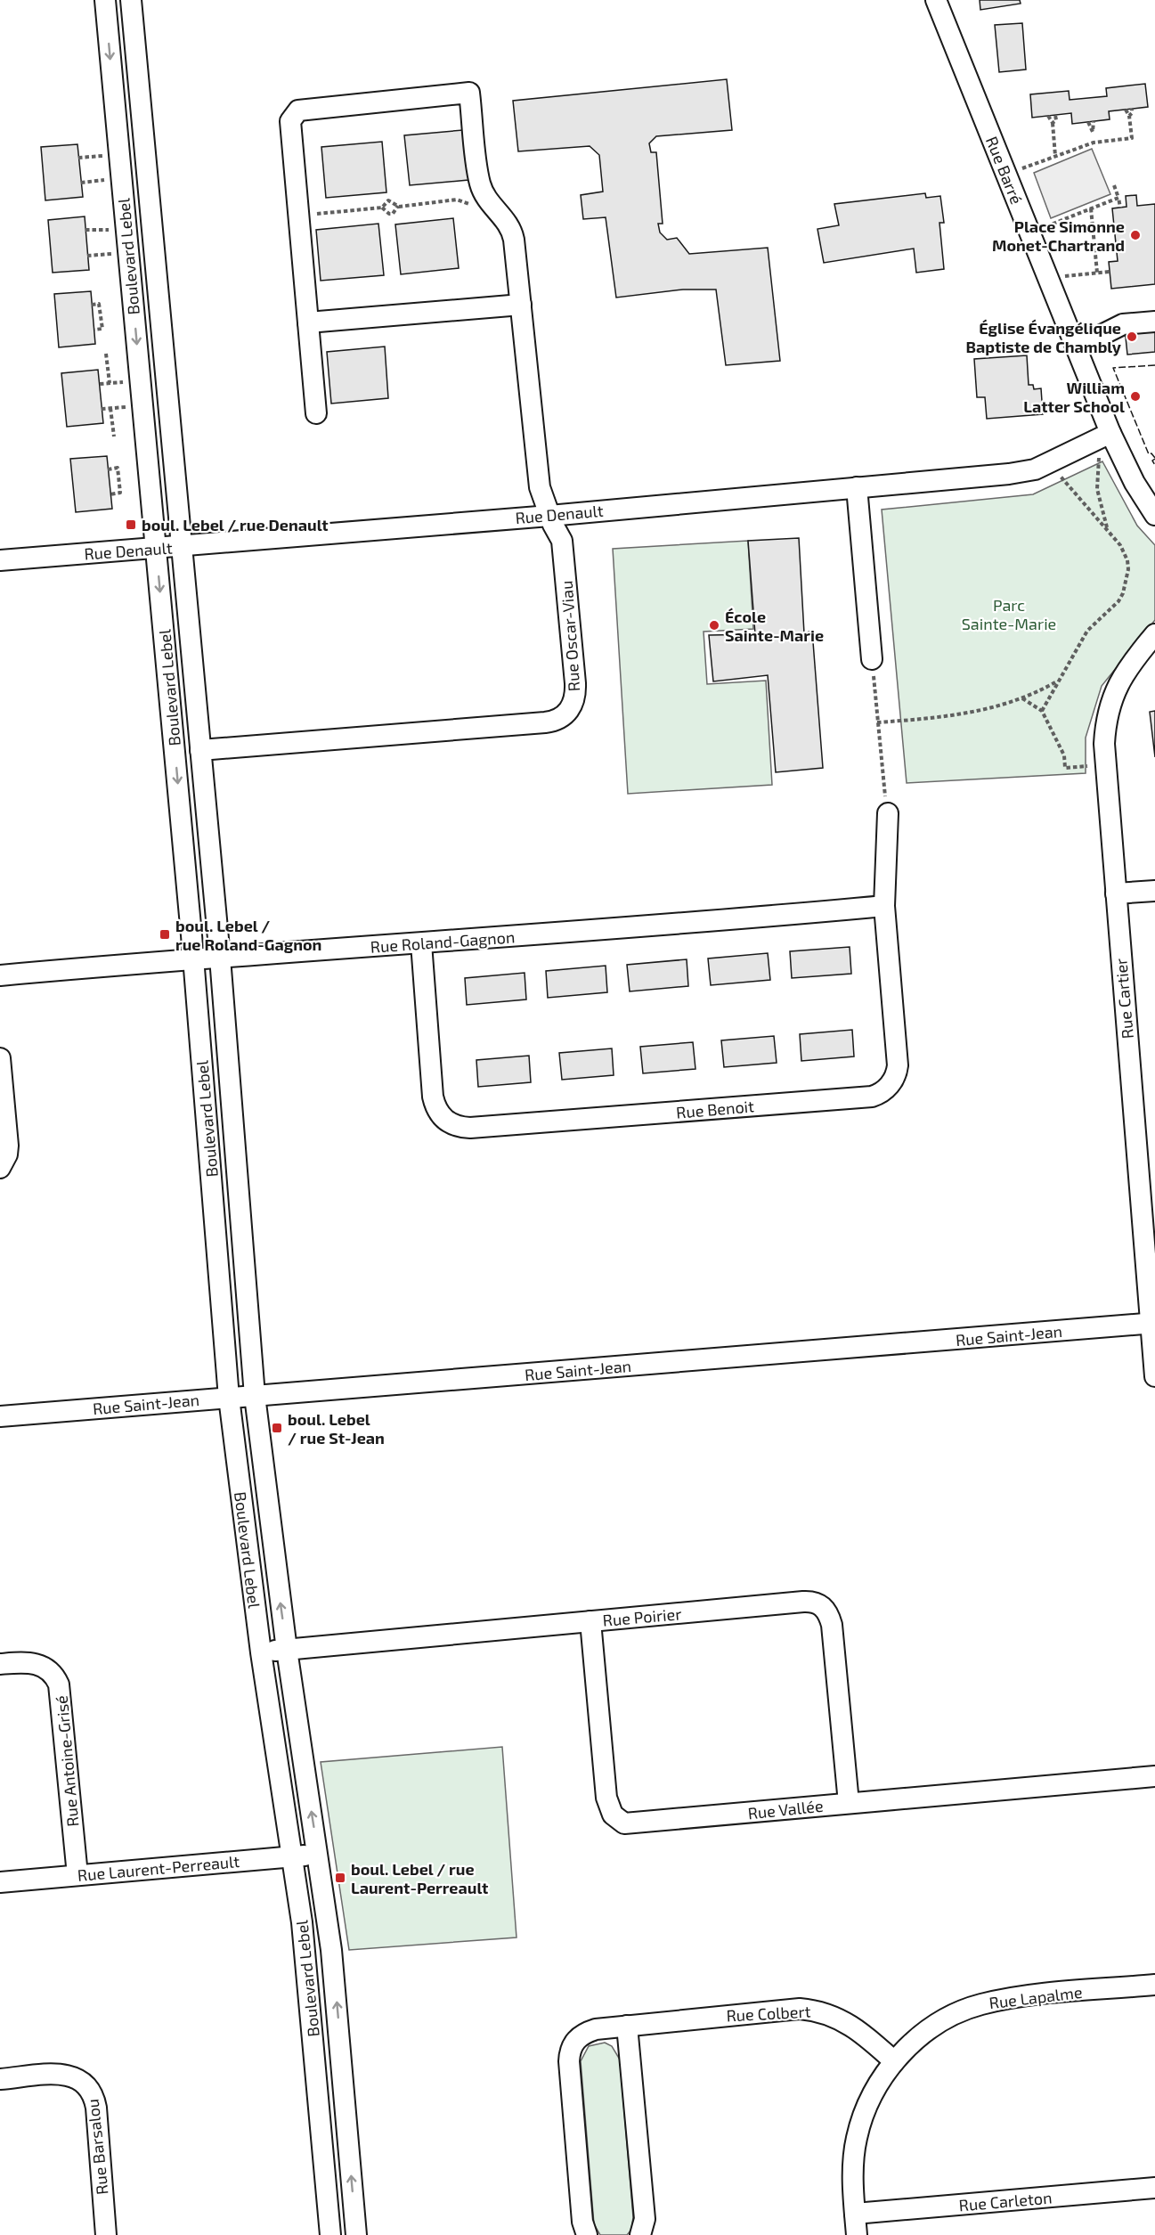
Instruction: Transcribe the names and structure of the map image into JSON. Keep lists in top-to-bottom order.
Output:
{
  "streets": {
    "street": [
      "Rue Barré",
      "Boulevard Lebel",
      "Rue Denault",
      "Rue Oscar-Viau",
      "Rue Roland-Gagnon",
      "Rue Cartier",
      "Rue Benoit",
      "Rue Saint-Jean",
      "Rue Poirier",
      "Rue Antoine-Grisé",
      "Rue Vallée",
      "Rue Laurent-Perreault",
      "Rue Lapalme",
      "Rue Colbert",
      "Rue Barsalou",
      "Rue Carleton"
    ]
  },
  "crossings": [
    ["Rue Barré", "Rue Denault"],
    ["Boulevard Lebel", "Rue Denault"],
    ["Boulevard Lebel", "Rue Oscar-Viau"],
    ["Boulevard Lebel", "Rue Roland-Gagnon"],
    ["Boulevard Lebel", "Rue Saint-Jean"],
    ["Boulevard Lebel", "Rue Poirier"],
    ["Boulevard Lebel", "Rue Laurent-Perreault"],
    ["Rue Denault", "Rue Oscar-Viau"],
    ["Rue Roland-Gagnon", "Rue Benoit"],
    ["Rue Cartier", "Rue Saint-Jean"],
    ["Rue Poirier", "Rue Vallée"],
    ["Rue Antoine-Grisé", "Rue Laurent-Perreault"],
    ["Rue Lapalme", "Rue Colbert"],
    ["Rue Lapalme", "Rue Carleton"]
  ],
  "parks": ["Parc Sainte-Marie"],
  "places": {
    "other": [
      "Place Simonne Monet-Chartrand",
      "Église Évangélique Baptiste de Chambly",
      "William Latter School",
      "École Sainte-Marie"
    ],
    "transit": [
      "boul. Lebel / rue Denault",
      "boul. Lebel / rue Roland-Gagnon",
      "boul. Lebel / rue St-Jean",
      "boul. Lebel / rue Laurent-Perreault"
    ]
  }
}
